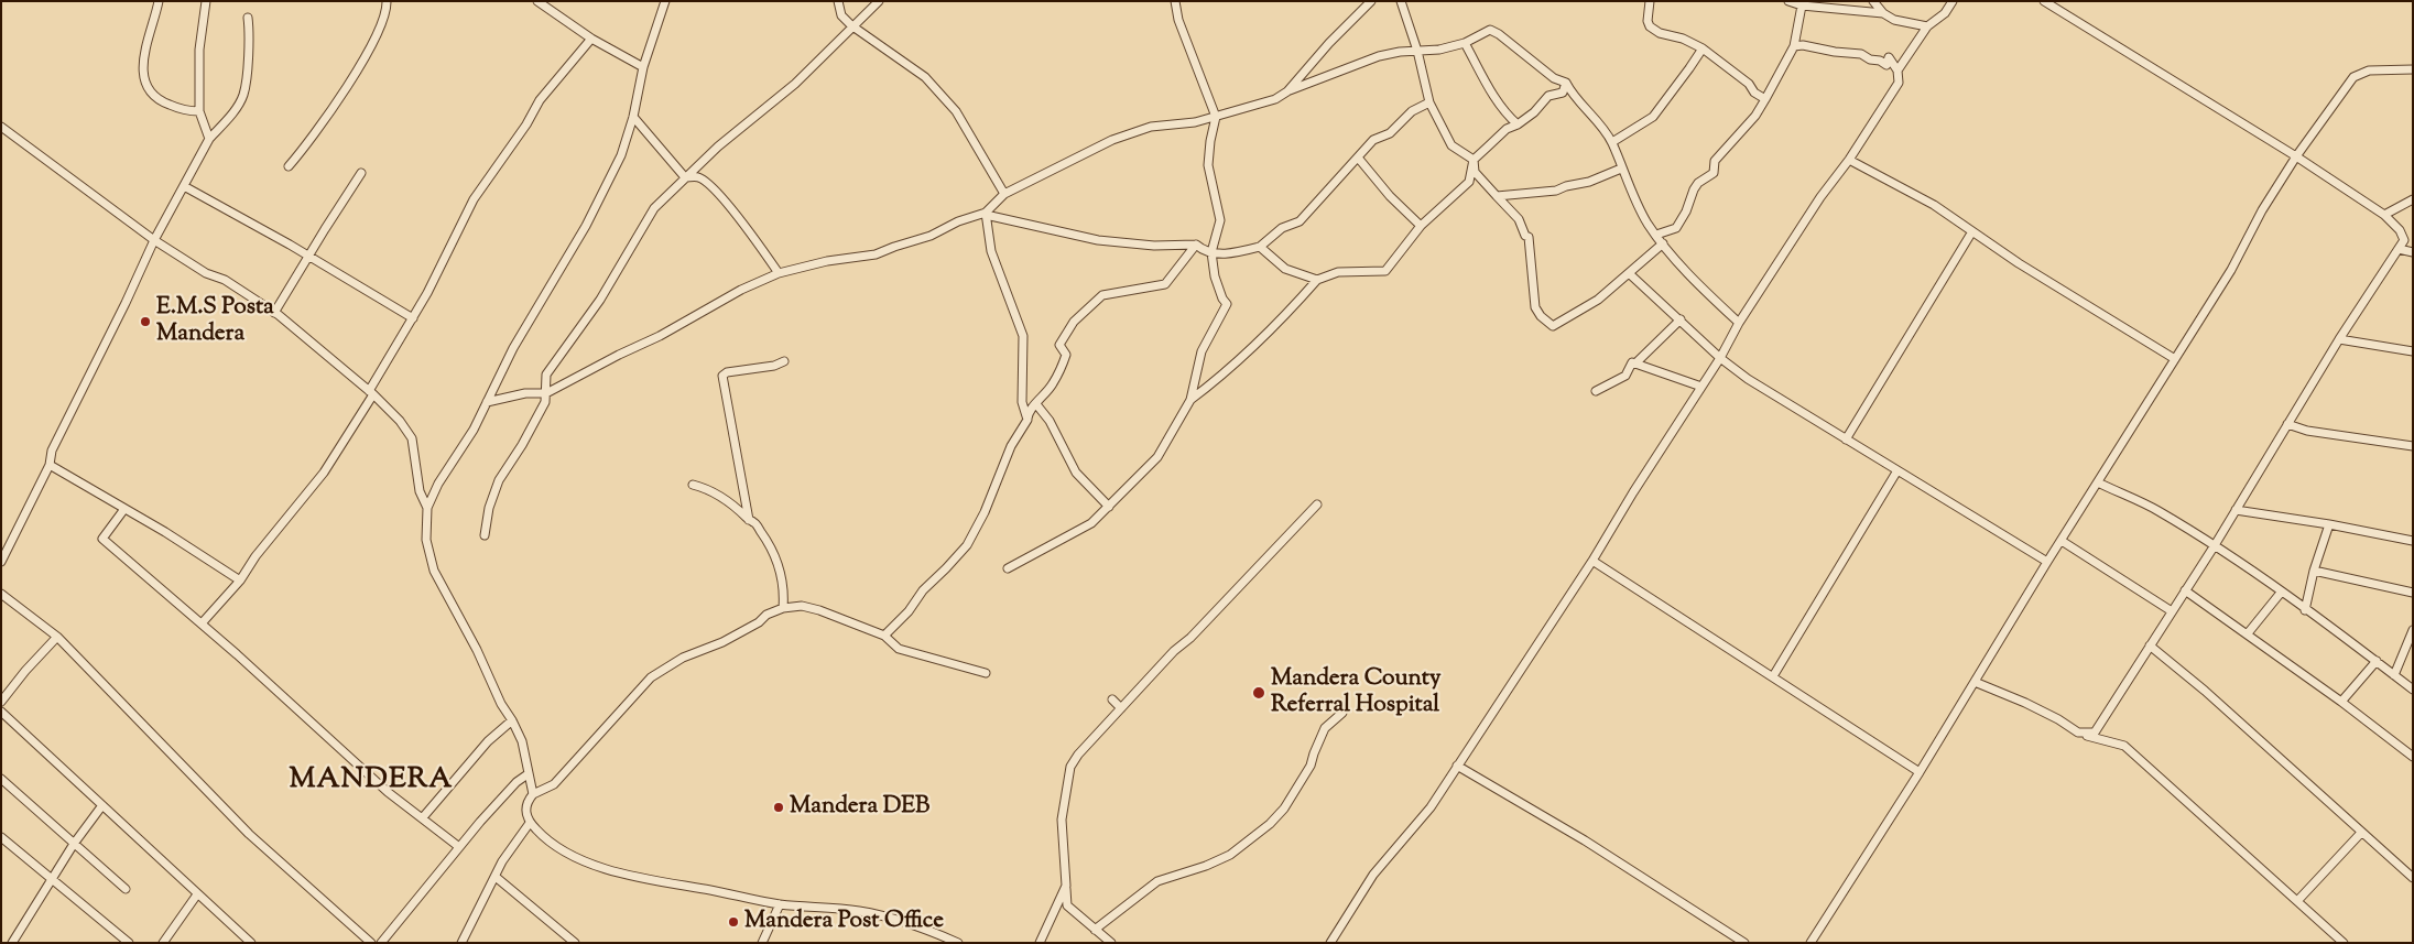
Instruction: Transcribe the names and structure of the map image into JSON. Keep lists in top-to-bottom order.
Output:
{
  "districts": ["MANDERA"],
  "places": [
    "E.M.S Posta Mandera",
    "Mandera County Referral Hospital",
    "Mandera DEB",
    "Mandera Post Office"
  ]
}
